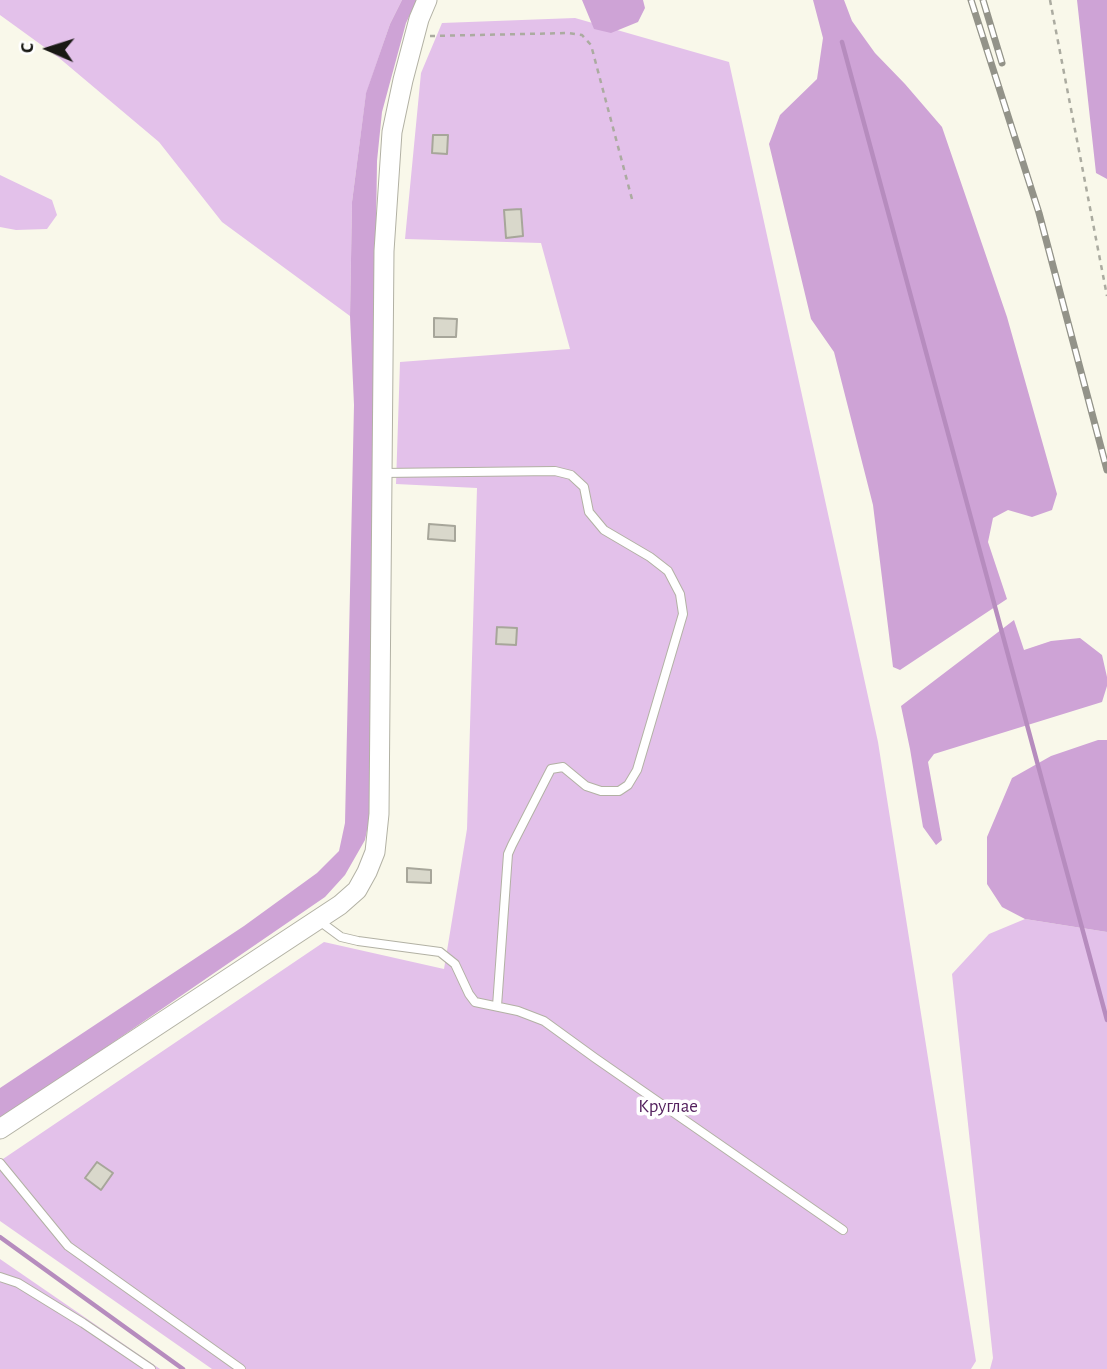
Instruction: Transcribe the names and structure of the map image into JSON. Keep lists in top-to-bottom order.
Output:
{
  "parks": ["Круглае"],
  "north": "left"
}
